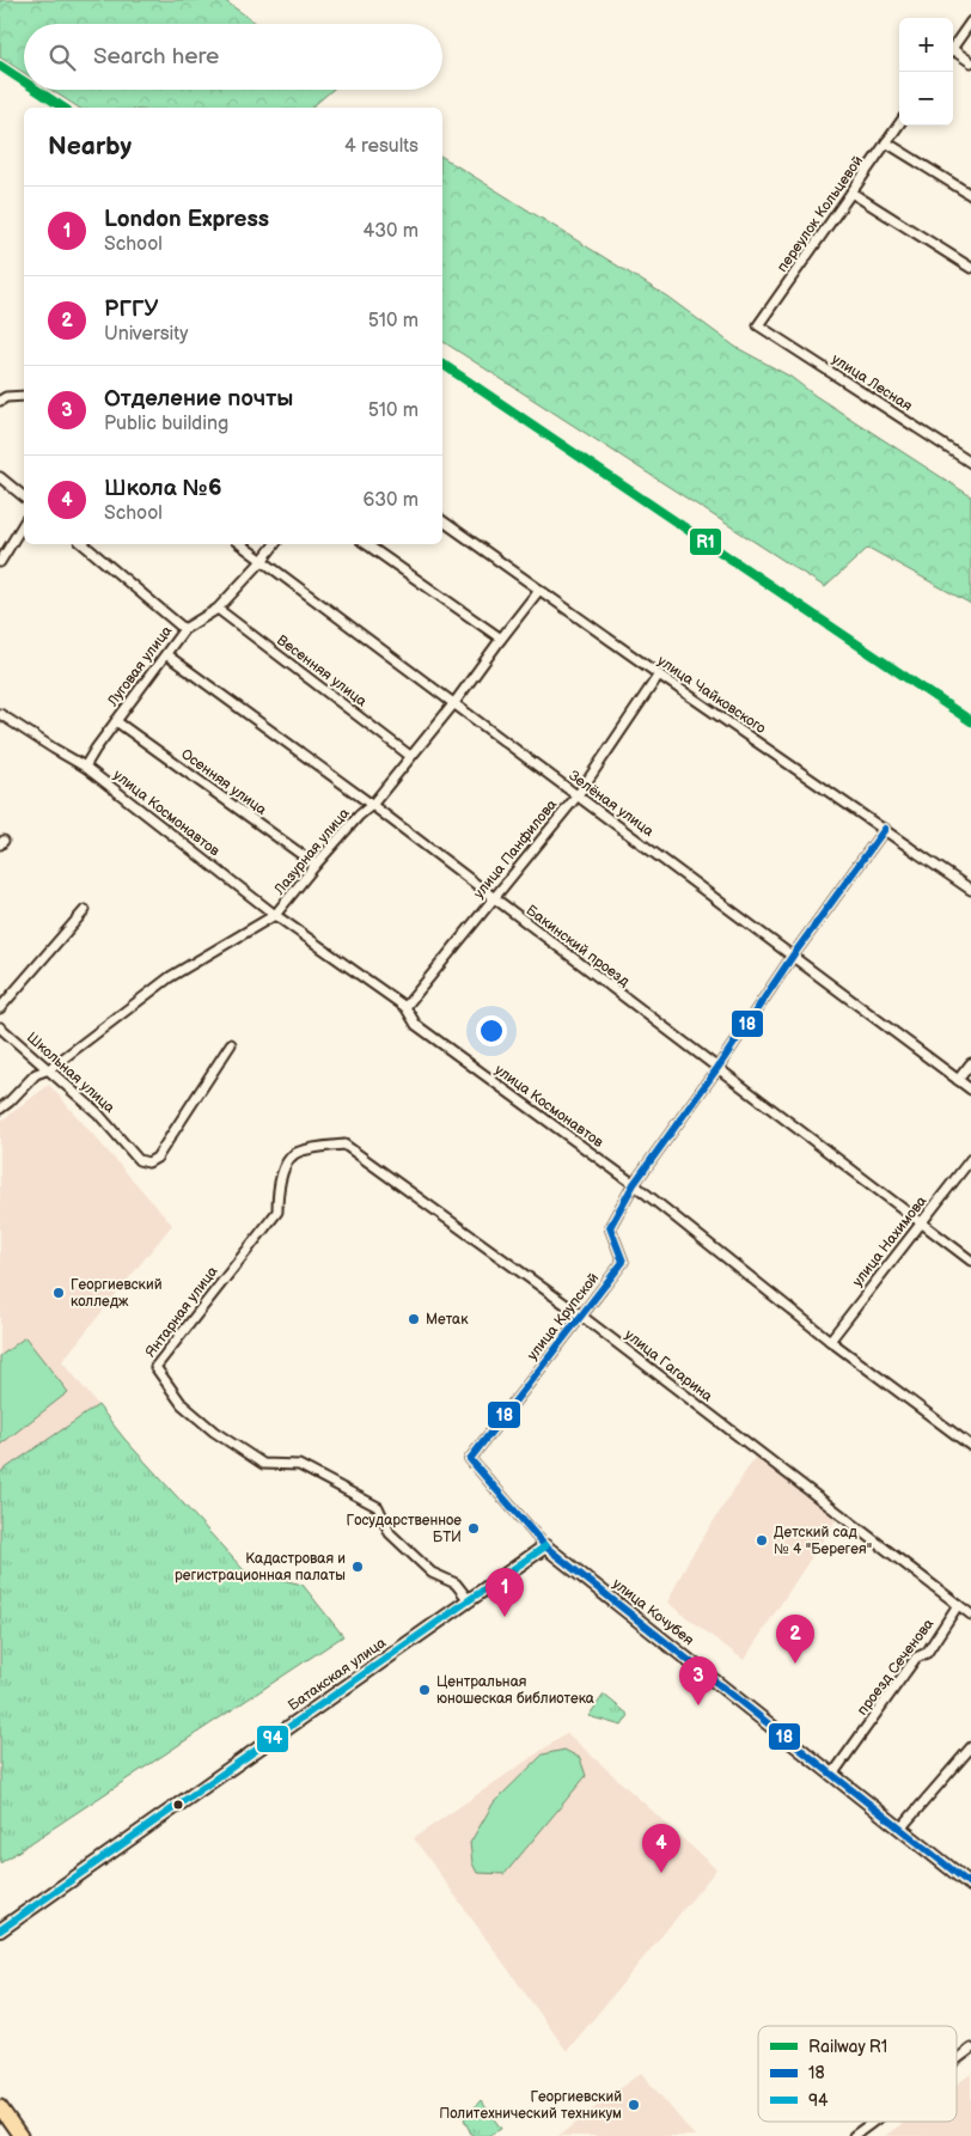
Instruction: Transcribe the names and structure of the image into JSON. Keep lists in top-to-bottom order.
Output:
{
  "streets": {
    "main road": ["улица Кочубея", "Батакская улица"],
    "street": [
      "переулок Кольцевой",
      "улица Лесная",
      "Луговая улица",
      "Весенняя улица",
      "улица Чайковского",
      "Осенняя улица",
      "Зелёная улица",
      "улица Космонавтов",
      "улица Панфилова",
      "Лазурная улица",
      "Бакинский проезд",
      "Школьная улица",
      "улица Нахимова",
      "Янтарная улица",
      "улица Крупской",
      "улица Гагарина",
      "проезд Сеченова"
    ]
  },
  "crossings": [
    ["переулок Кольцевой", "улица Лесная"],
    ["Луговая улица", "Весенняя улица"],
    ["Луговая улица", "Осенняя улица"],
    ["Луговая улица", "Зелёная улица"],
    ["Луговая улица", "улица Космонавтов"],
    ["Луговая улица", "Бакинский проезд"],
    ["Весенняя улица", "Лазурная улица"],
    ["улица Чайковского", "улица Панфилова"],
    ["улица Чайковского", "Лазурная улица"],
    ["улица Чайковского", "улица Крупской"],
    ["Осенняя улица", "Лазурная улица"],
    ["Зелёная улица", "улица Панфилова"],
    ["Зелёная улица", "Лазурная улица"],
    ["Зелёная улица", "улица Крупской"],
    ["улица Космонавтов", "улица Панфилова"],
    ["улица Космонавтов", "Лазурная улица"],
    ["улица Космонавтов", "улица Нахимова"],
    ["улица Космонавтов", "улица Крупской"],
    ["улица Панфилова", "Бакинский проезд"],
    ["Лазурная улица", "Бакинский проезд"],
    ["Лазурная улица", "Школьная улица"],
    ["Бакинский проезд", "улица Нахимова"],
    ["Бакинский проезд", "улица Крупской"],
    ["Янтарная улица", "улица Гагарина"],
    ["Янтарная улица", "Батакская улица"],
    ["улица Крупской", "улица Гагарина"],
    ["улица Крупской", "улица Кочубея"],
    ["улица Гагарина", "проезд Сеченова"],
    ["улица Кочубея", "проезд Сеченова"],
    ["улица Кочубея", "Батакская улица"]
  ],
  "places": [
    "Георгиевский колледж",
    "Метак",
    "Государственное БТИ",
    "Детский сад № 4 \"Берегея\"",
    "Кадастровая и регистрационная палаты",
    "Центральная юношеская библиотека",
    "Георгиевский Политехнический техникум"
  ],
  "lines": ["rail line R1", "transit line 18", "transit line 94"],
  "legend": ["Railway R1", "18", "94"],
  "page": {
    "map_buttons": ["+", "−"],
    "search": "Search here",
    "heading": ["Nearby", "4 results"],
    "list": [
      {
        "mark": "1",
        "name": "London Express",
        "note": "School",
        "value": "430 m"
      },
      {
        "mark": "2",
        "name": "РГГУ",
        "note": "University",
        "value": "510 m"
      },
      {
        "mark": "3",
        "name": "Отделение почты",
        "note": "Public building",
        "value": "510 m"
      },
      {
        "mark": "4",
        "name": "Школа №6",
        "note": "School",
        "value": "630 m"
      }
    ],
    "pins": [
      "1",
      "2",
      "3",
      "4"
    ]
  }
}
